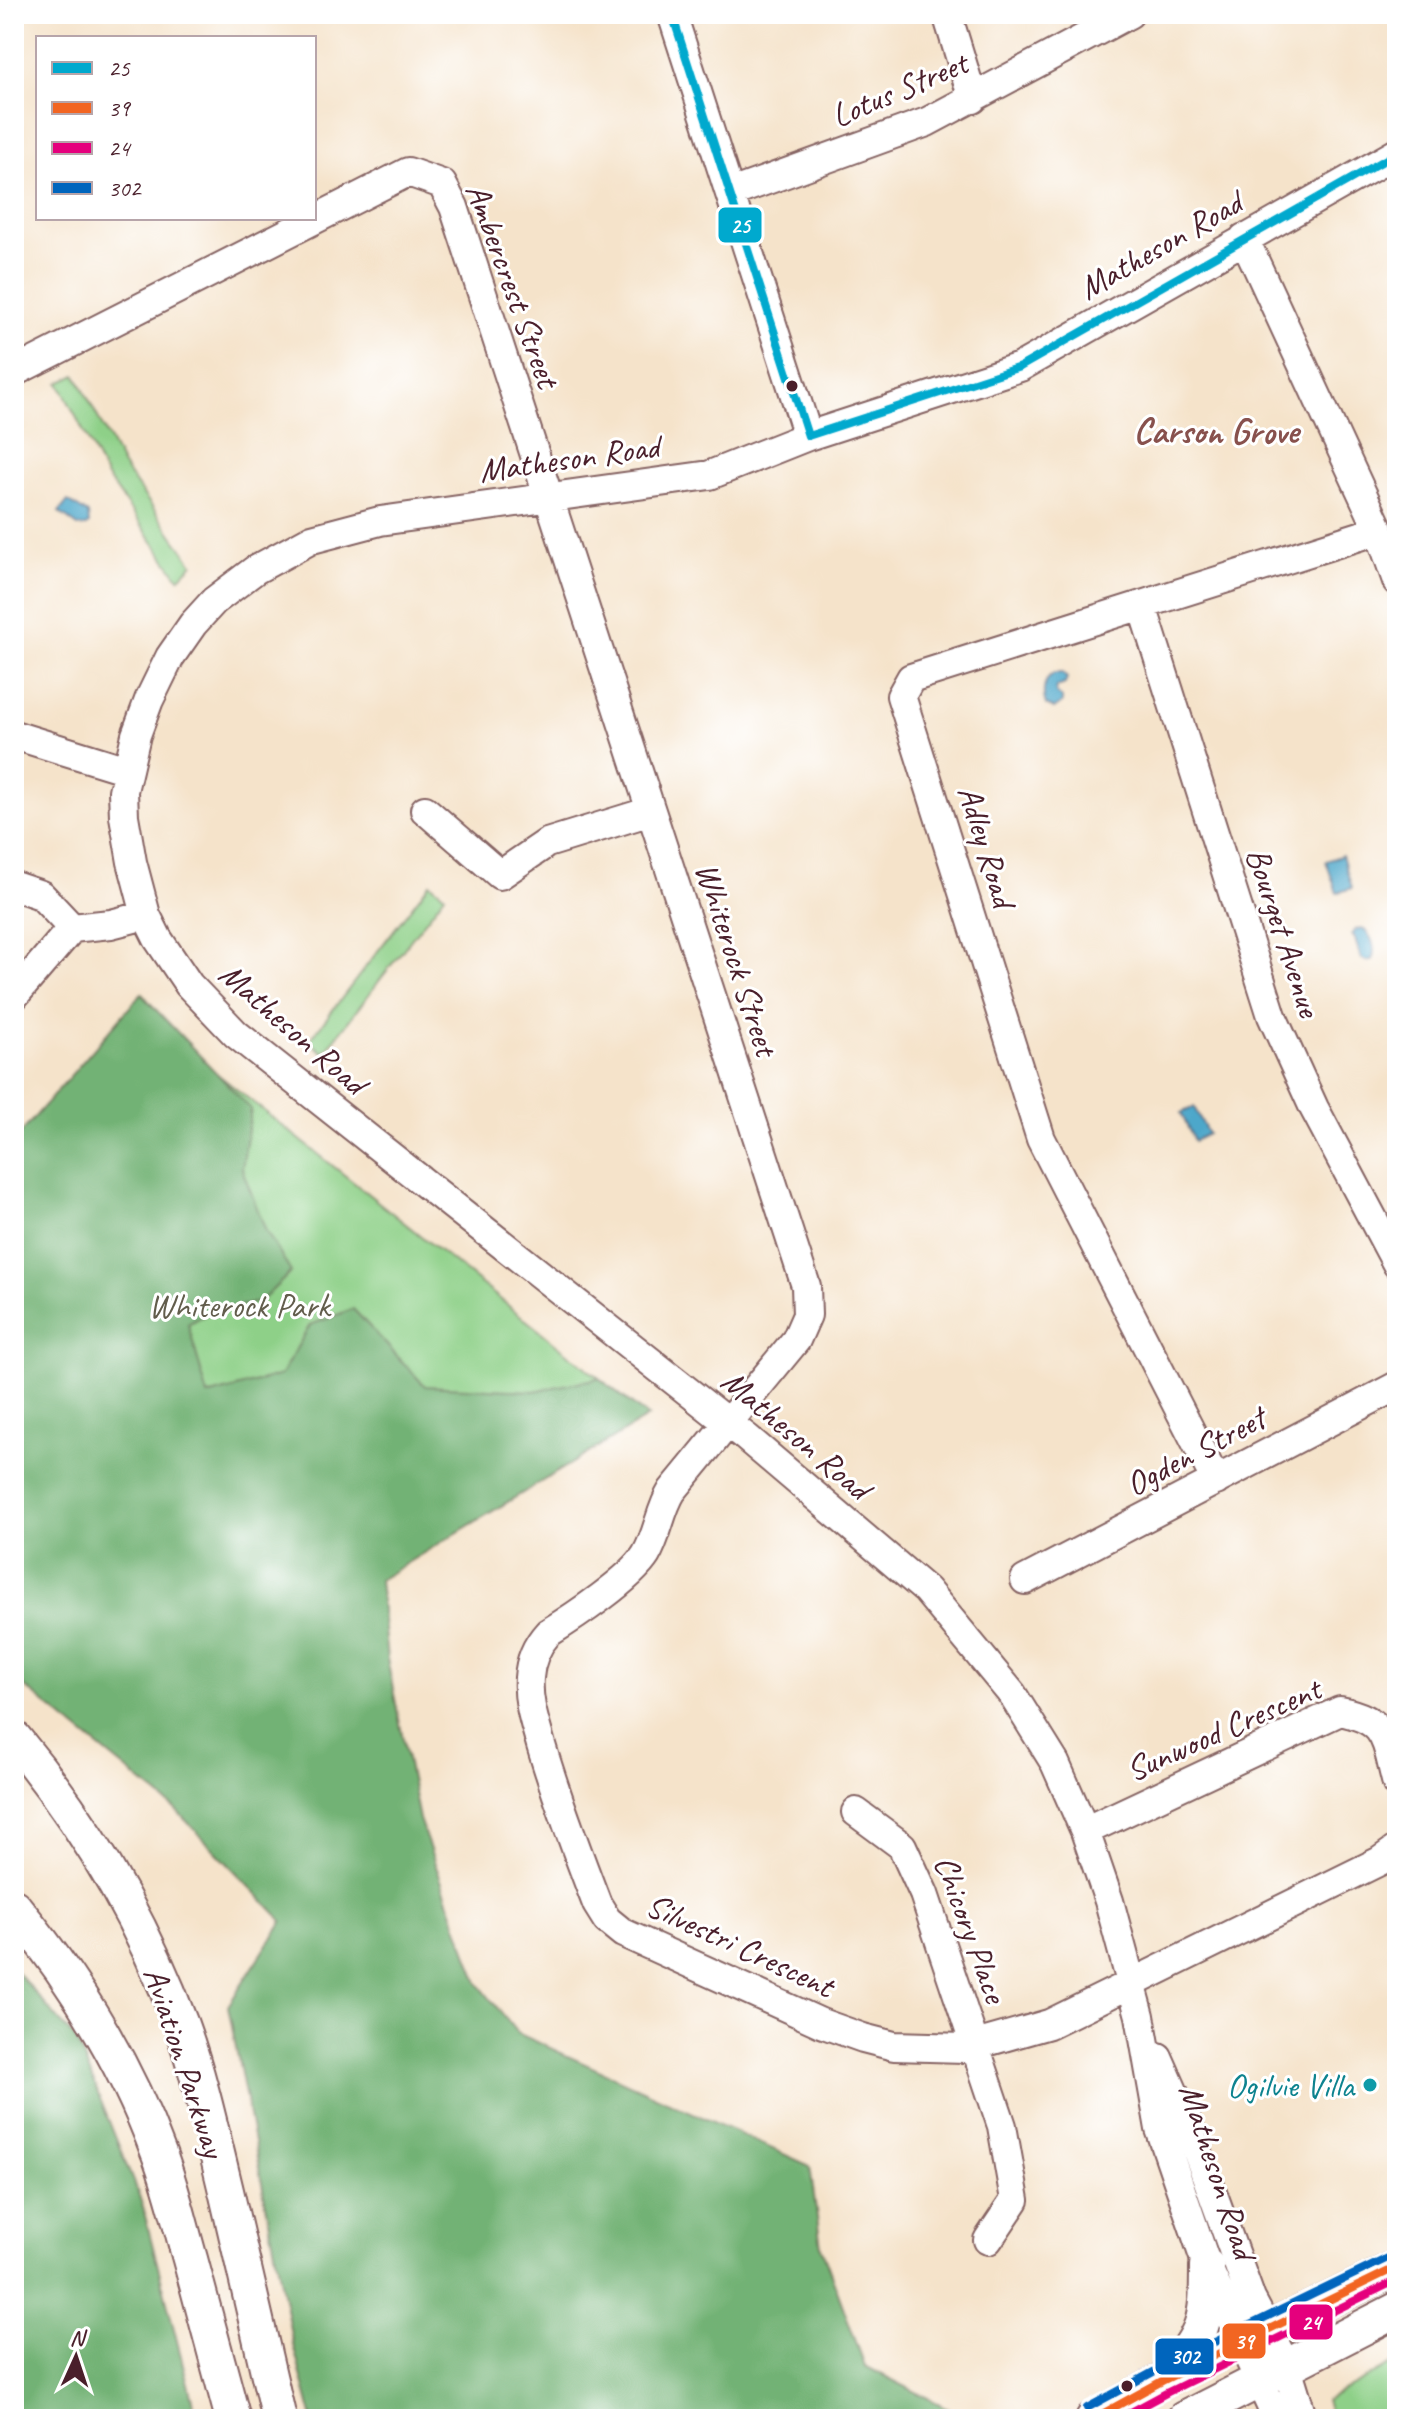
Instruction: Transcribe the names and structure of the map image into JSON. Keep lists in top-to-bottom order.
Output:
{
  "streets": {
    "main road": ["Aviation Parkway"],
    "street": [
      "Lotus Street",
      "Matheson Road",
      "Ambercrest Street",
      "Adley Road",
      "Bourget Avenue",
      "Whiterock Street",
      "Ogden Street",
      "Sunwood Crescent",
      "Chicory Place",
      "Silvestri Crescent"
    ]
  },
  "crossings": [
    ["Matheson Road", "Ambercrest Street"],
    ["Matheson Road", "Whiterock Street"],
    ["Matheson Road", "Sunwood Crescent"],
    ["Matheson Road", "Silvestri Crescent"],
    ["Ambercrest Street", "Whiterock Street"],
    ["Adley Road", "Bourget Avenue"],
    ["Adley Road", "Ogden Street"],
    ["Whiterock Street", "Silvestri Crescent"],
    ["Chicory Place", "Silvestri Crescent"]
  ],
  "districts": ["Carson Grove"],
  "parks": ["Whiterock Park"],
  "places": ["Ogilvie Villa"],
  "lines": [
    "transit line 25",
    "transit line 302",
    "transit line 39",
    "transit line 24"
  ],
  "legend": [
    "25",
    "39",
    "24",
    "302"
  ],
  "north": "top"
}
